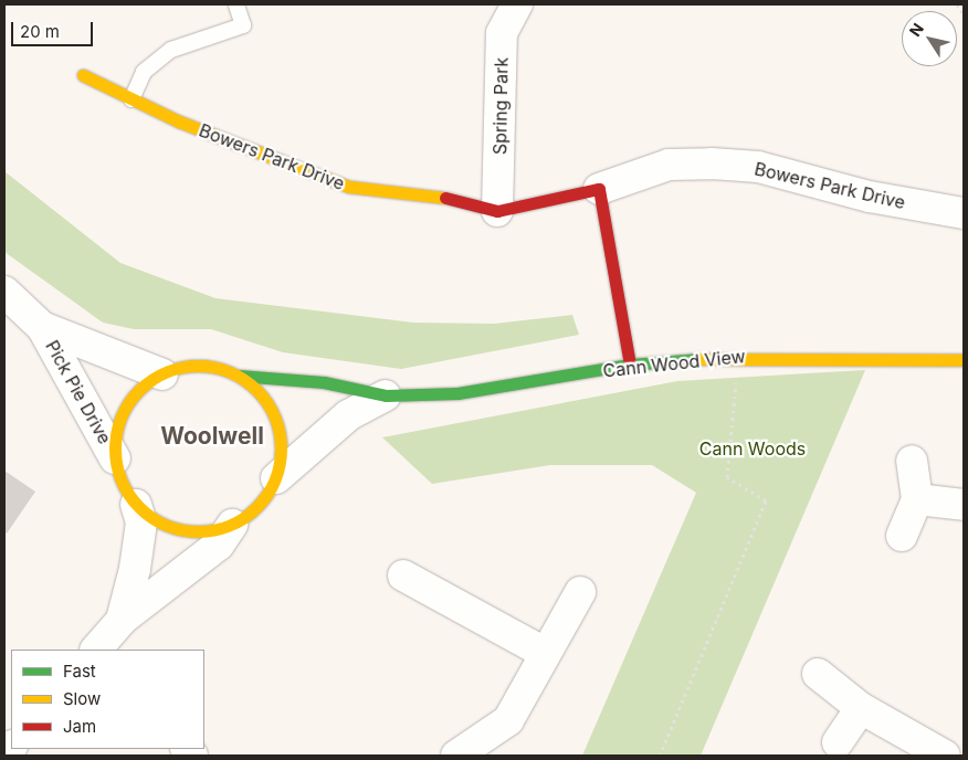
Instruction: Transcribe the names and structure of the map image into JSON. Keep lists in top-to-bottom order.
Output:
{
  "streets": {
    "street": [
      "Spring Park",
      "Bowers Park Drive",
      "Cann Wood View",
      "Pick Pie Drive"
    ]
  },
  "crossings": [
    ["Spring Park", "Bowers Park Drive"],
    ["Cann Wood View", "Pick Pie Drive"]
  ],
  "districts": ["Woolwell"],
  "parks": ["Cann Woods"],
  "legend": ["Fast", "Slow", "Jam"],
  "scale_bar": "20 m",
  "north": "top left"
}
